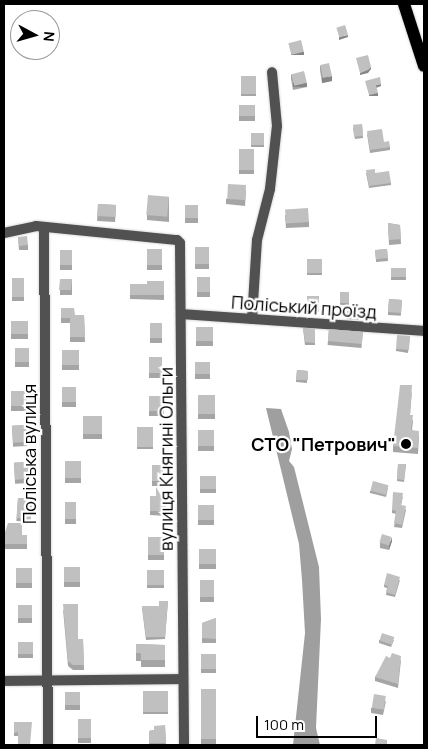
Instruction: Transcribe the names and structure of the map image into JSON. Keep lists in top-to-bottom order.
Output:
{
  "streets": {
    "street": ["Поліський проїзд", "Поліська вулиця", "вулиця Княгині Ольги"]
  },
  "crossings": [
    ["Поліський проїзд", "вулиця Княгині Ольги"],
    ["Поліська вулиця", "вулиця Княгині Ольги"]
  ],
  "places": ["СТО \"Петрович\""],
  "scale_bar": "100 m",
  "north": "right"
}
